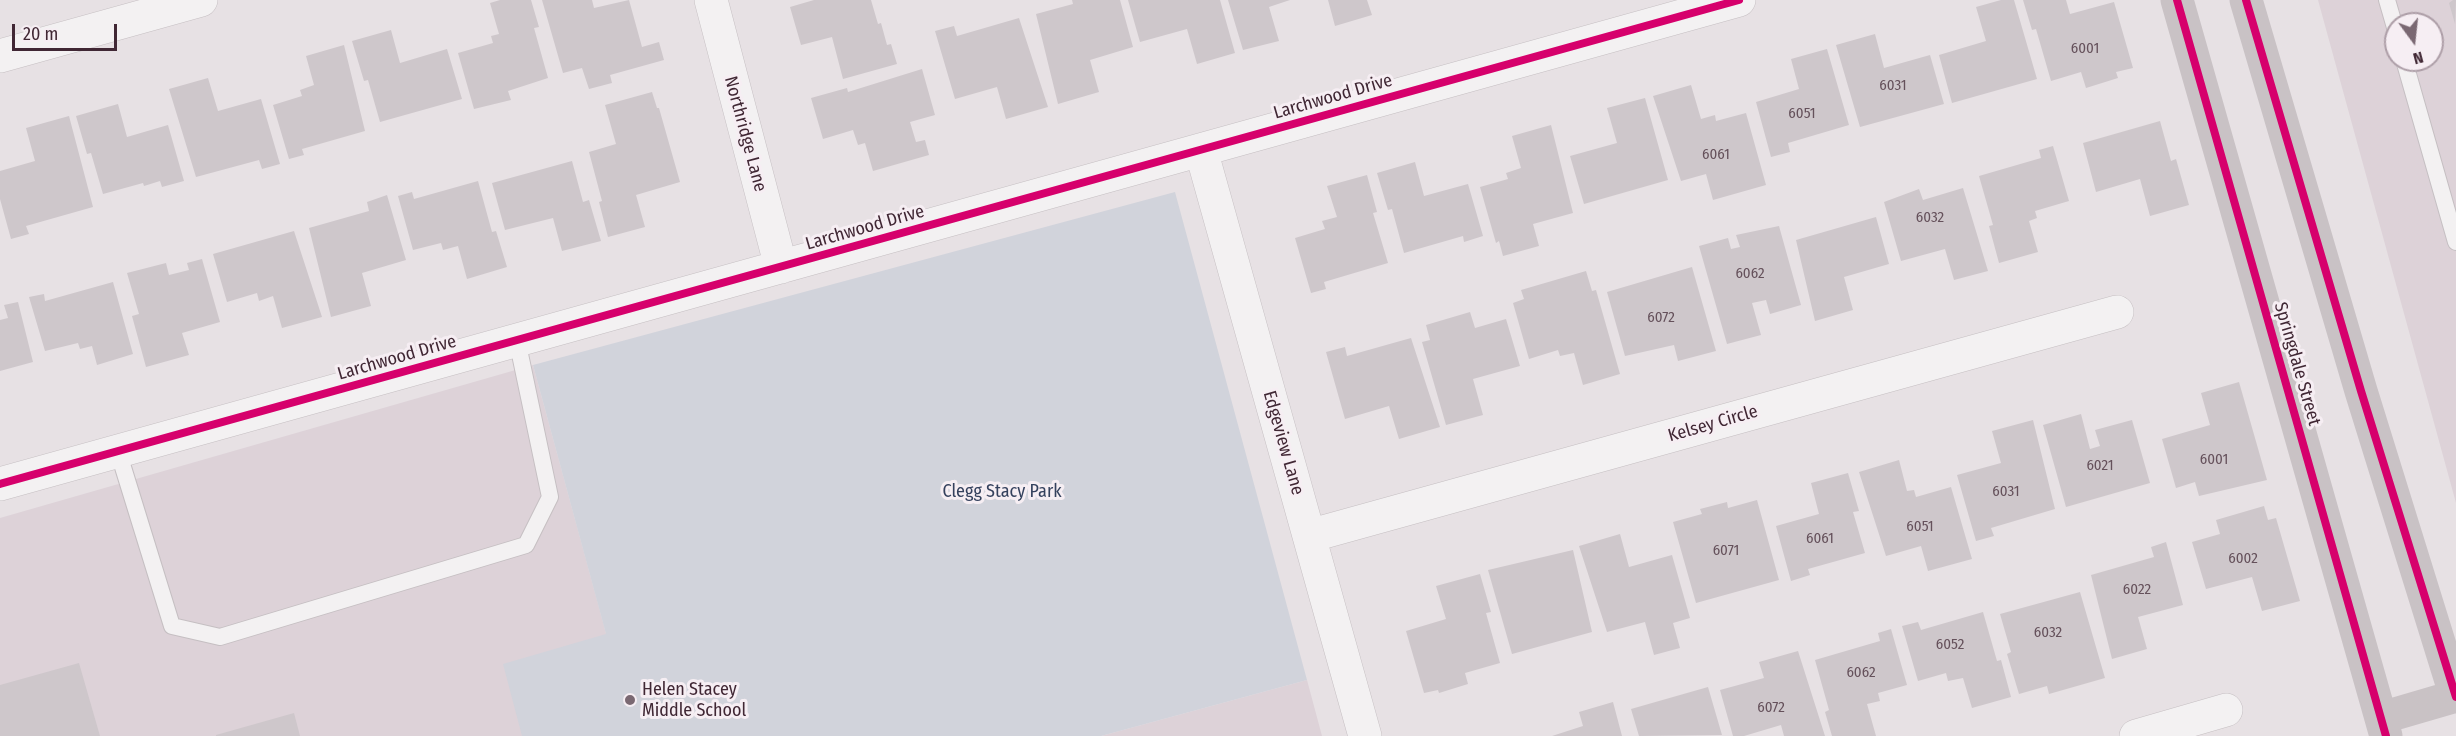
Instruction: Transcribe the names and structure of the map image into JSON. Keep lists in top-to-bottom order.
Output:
{
  "streets": {
    "main road": ["Springdale Street"],
    "street": [
      "Larchwood Drive",
      "Northridge Lane",
      "Kelsey Circle",
      "Edgeview Lane"
    ]
  },
  "crossings": [
    ["Larchwood Drive", "Northridge Lane"],
    ["Larchwood Drive", "Edgeview Lane"],
    ["Kelsey Circle", "Edgeview Lane"]
  ],
  "parks": ["Clegg Stacy Park"],
  "places": ["Helen Stacey Middle School"],
  "house_numbers": [
    "6001",
    "6031",
    "6051",
    "6061",
    "6032",
    "6062",
    "6072",
    "6001",
    "6021",
    "6031",
    "6051",
    "6061",
    "6071",
    "6002",
    "6022",
    "6032",
    "6052",
    "6062",
    "6072"
  ],
  "scale_bar": "20 m",
  "north": "bottom"
}
